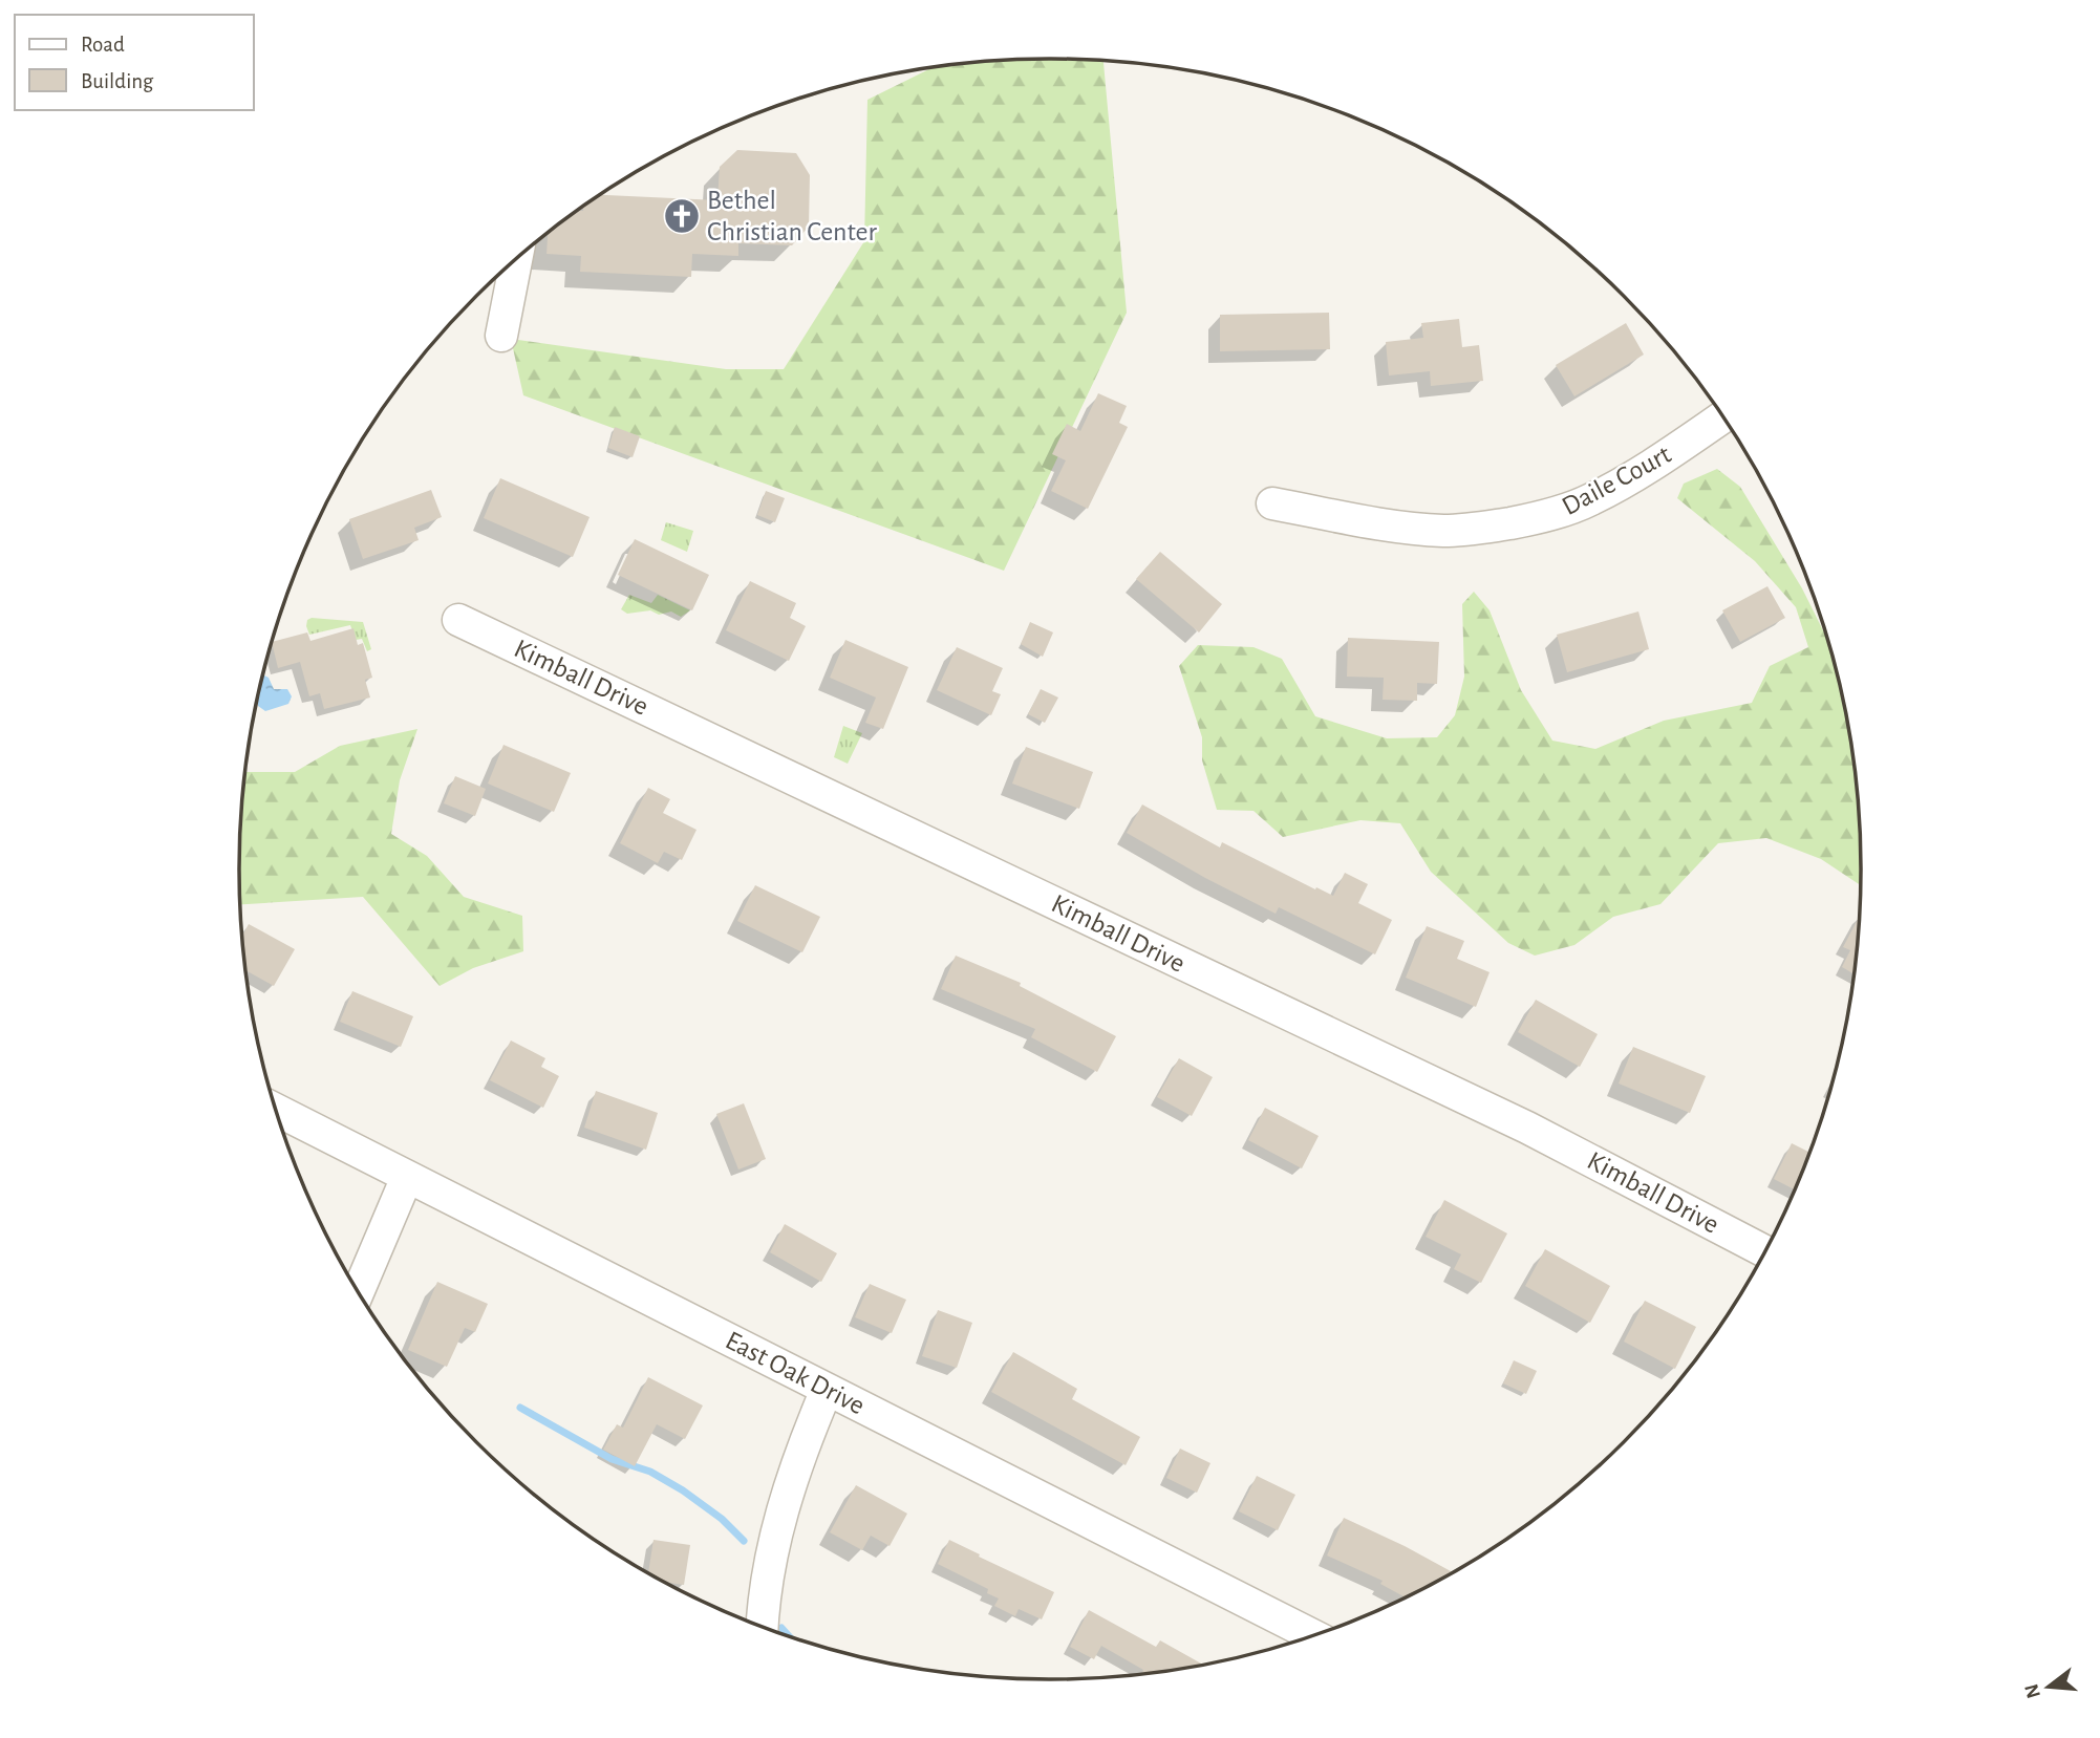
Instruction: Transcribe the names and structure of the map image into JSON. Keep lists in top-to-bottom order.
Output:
{
  "streets": {
    "street": ["Daile Court", "Kimball Drive", "East Oak Drive"]
  },
  "places": {
    "church": ["Bethel Christian Center"]
  },
  "legend": ["Road", "Building"],
  "north": "left"
}
